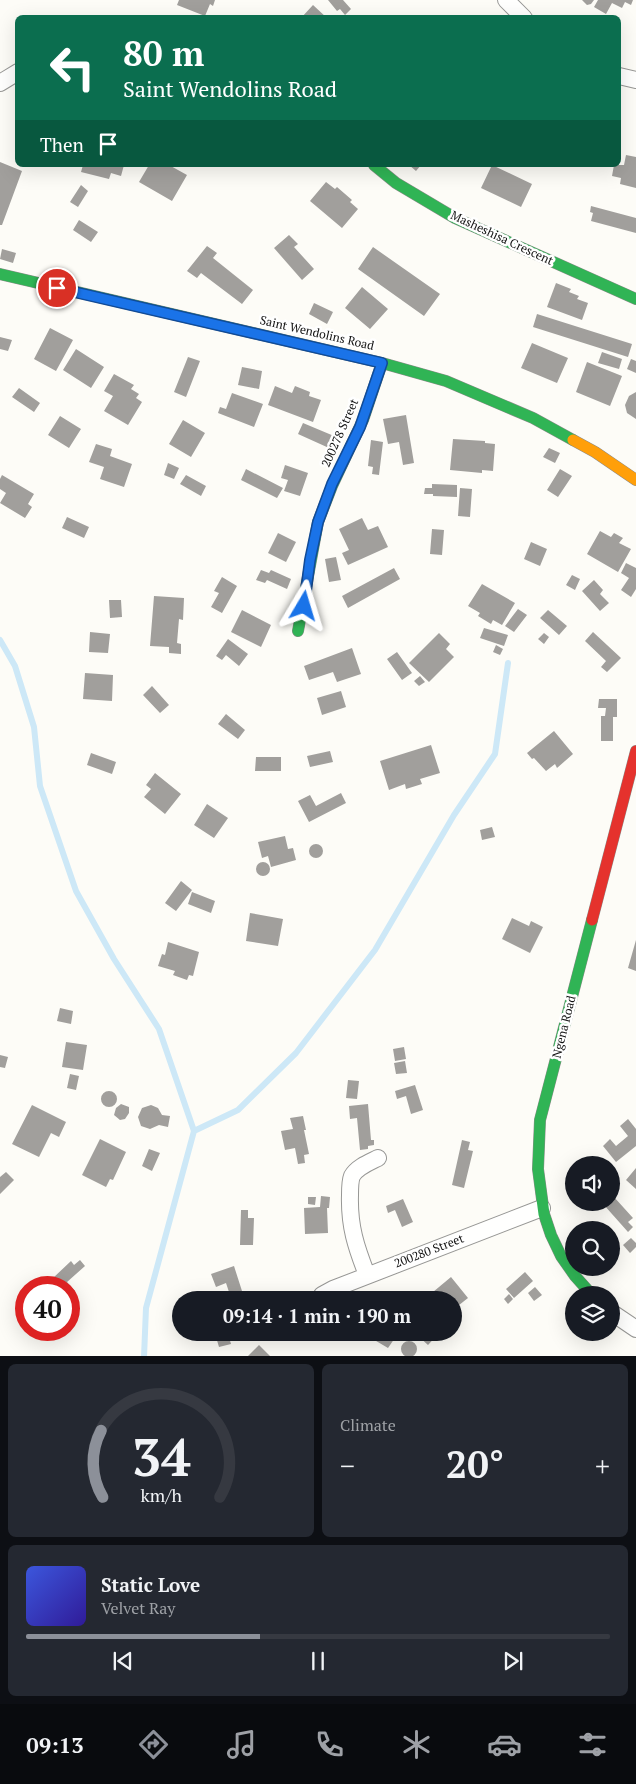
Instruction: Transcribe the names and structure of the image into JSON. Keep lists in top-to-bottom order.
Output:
{
  "streets": {
    "street": [
      "Masheshisa Crescent",
      "Saint Wendolins Road",
      "200278 Street",
      "Ngena Road",
      "200280 Street"
    ]
  },
  "crossings": [
    ["Saint Wendolins Road", "200278 Street"],
    ["Ngena Road", "200280 Street"]
  ],
  "page": {
    "turn": ["80 m", "Saint Wendolins Road"],
    "then": "Then",
    "limit": "40",
    "trip": "09:14 · 1 min · 190 m",
    "tile": "Climate",
    "heat": ["−", "20°", "+"],
    "song": ["Static Love", "Velvet Ray"],
    "tabs": "09:13",
    "gauge": ["34", "km/h"]
  }
}
